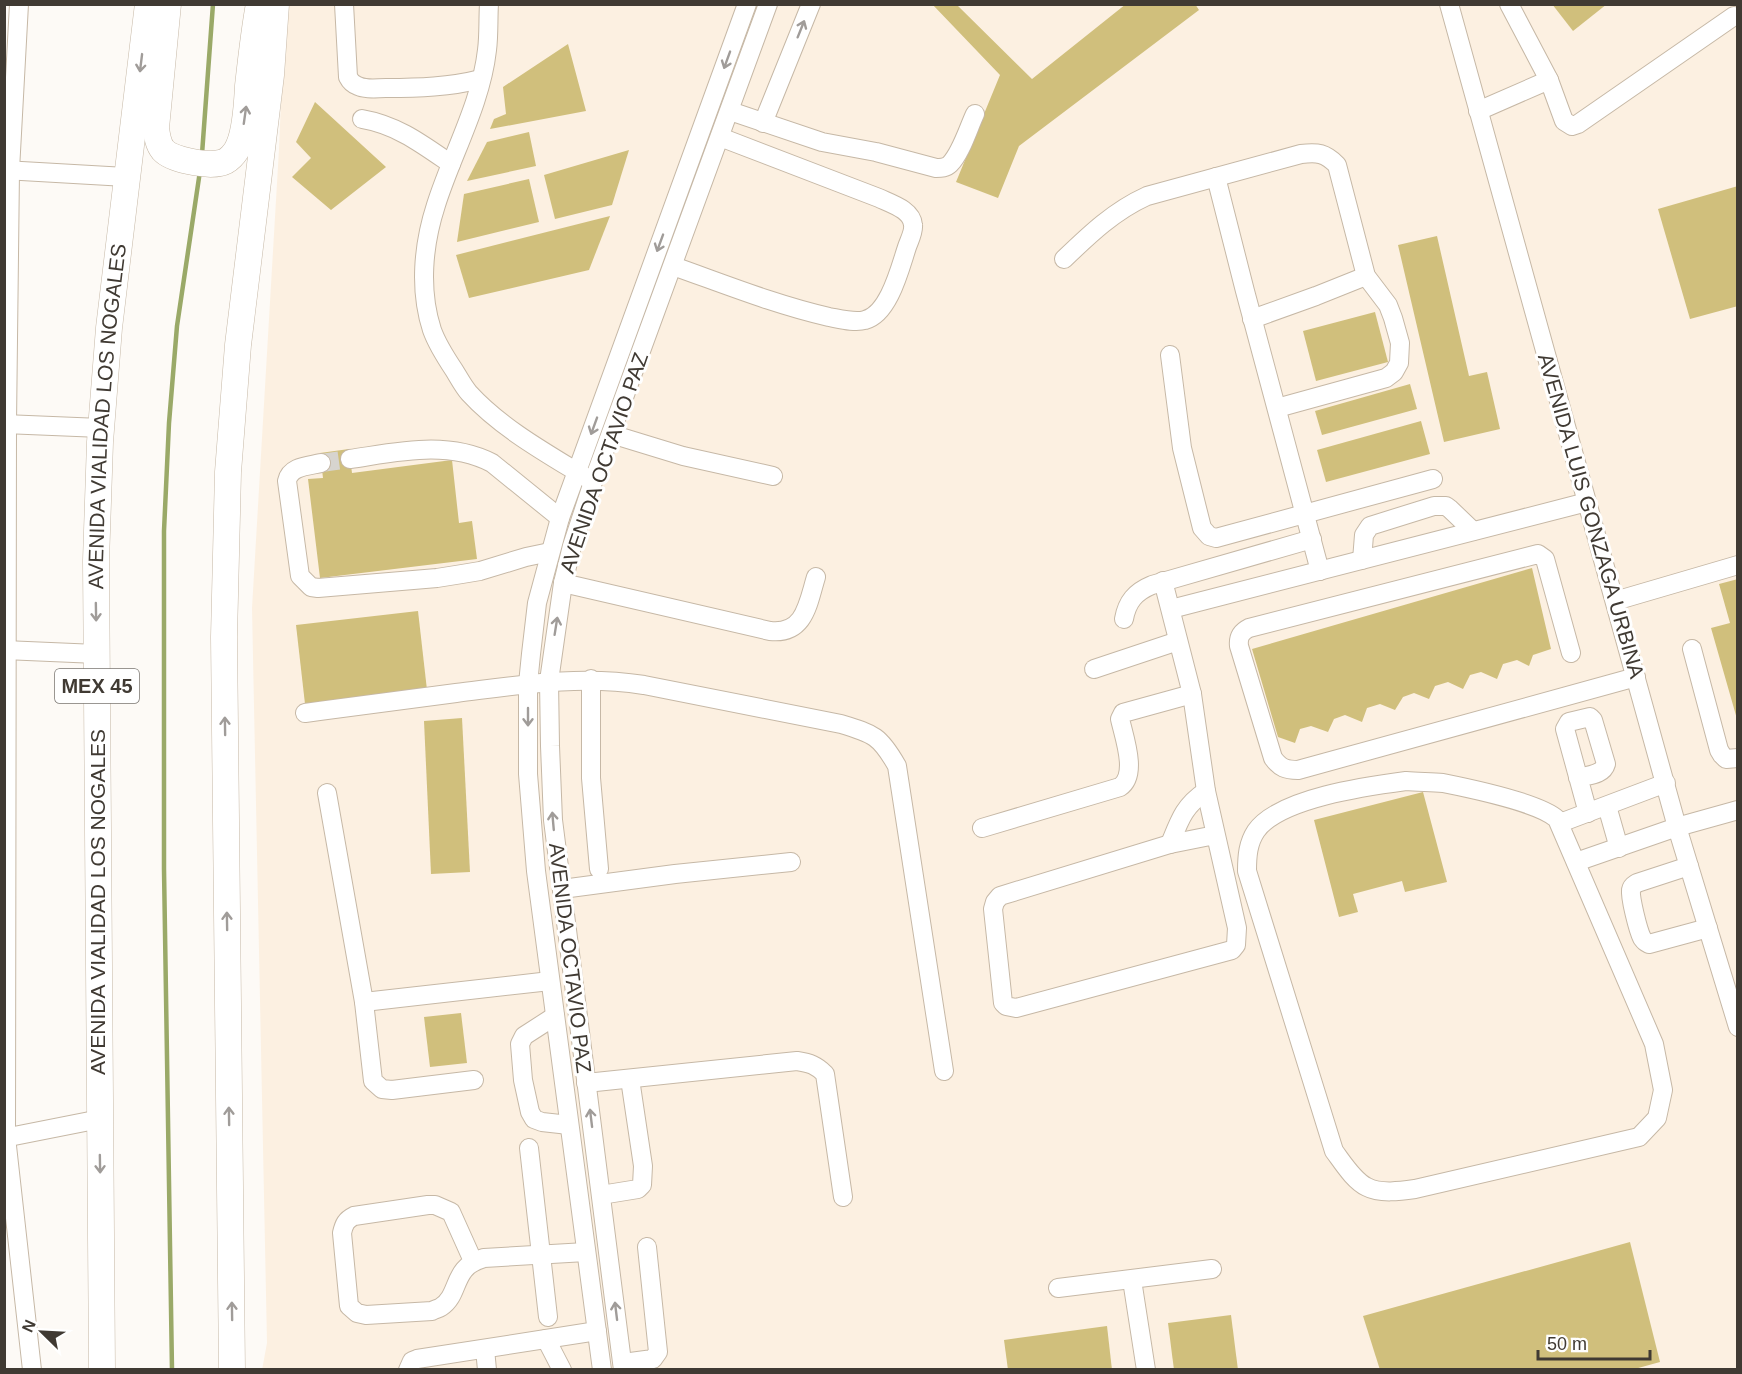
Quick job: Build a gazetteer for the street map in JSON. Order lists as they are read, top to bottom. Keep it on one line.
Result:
{"streets":{"highway":["AVENIDA VIALIDAD LOS NOGALES","MEX 45"],"street":["AVENIDA OCTAVIO PAZ","AVENIDA LUIS GONZAGA URBINA"]},"scale_bar":"50 m","north":"top left"}
